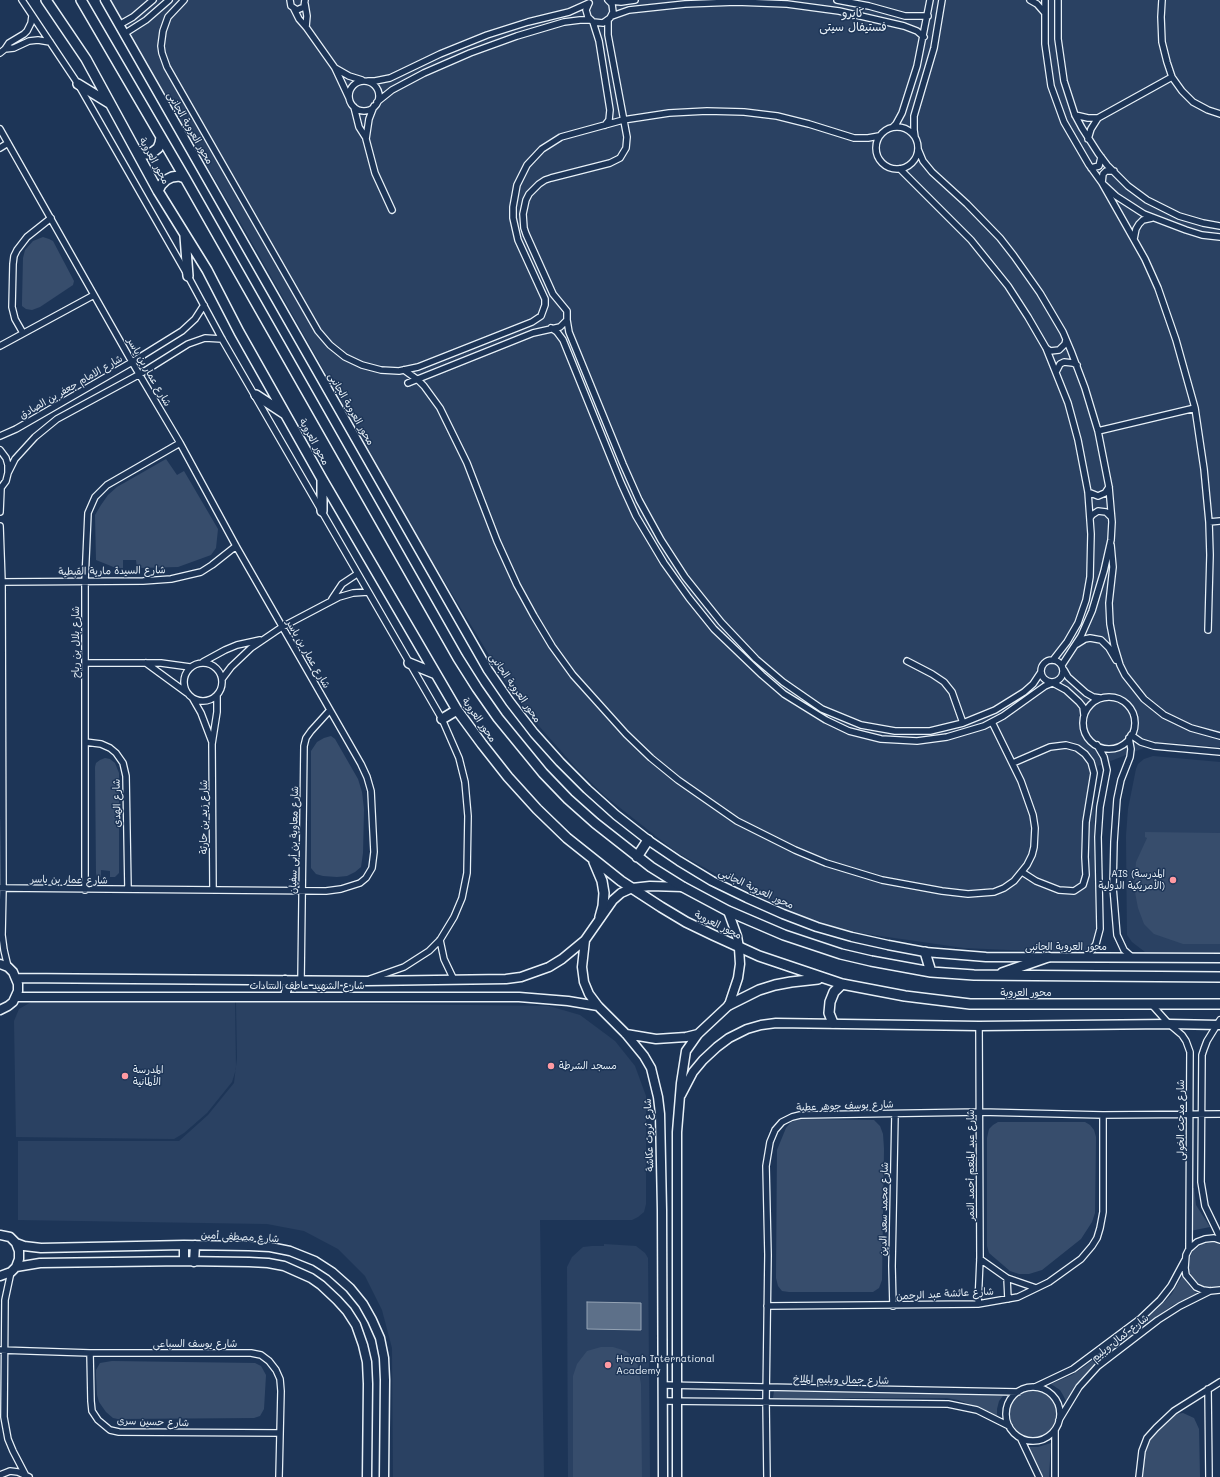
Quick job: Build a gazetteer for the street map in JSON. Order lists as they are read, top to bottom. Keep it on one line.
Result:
{"streets":{"main road":["محور العروبة"],"street":["محور العروبة الجانبى","شارع عمار بن ياسر","شارع الامام جعفر بن الصادق","شارع السيدة مارية القبطية","شارع بلال بن رباح","شارع الهدى","شارع زيد بن حارثة","شارع معاوية بن أبى سفيان","شارع الشهيد عاطف السادات","شارع يوسف جوهر عطية","شارع مدحت الخولى","شارع ثروت عكاشة","شارع عبد المنعم أحمد النمر","شارع محمد سعد الدين","شارع مصطفى أمين","شارع عائشة عبد الرحمن","شارع كمال ويليم","شارع يوسف السباعى","شارع جمال ويليم الملاخ","شارع حسين سرى"]},"crossings":[["محور العروبة","شارع مدحت الخولى"],["محور العروبة","شارع ثروت عكاشة"],["شارع عمار بن ياسر","شارع الامام جعفر بن الصادق"],["شارع عمار بن ياسر","شارع السيدة مارية القبطية"],["شارع عمار بن ياسر","شارع بلال بن رباح"],["شارع عمار بن ياسر","شارع الهدى"],["شارع عمار بن ياسر","شارع زيد بن حارثة"],["شارع عمار بن ياسر","شارع معاوية بن أبى سفيان"],["شارع السيدة مارية القبطية","شارع بلال بن رباح"],["شارع بلال بن رباح","شارع الهدى"],["شارع معاوية بن أبى سفيان","شارع الشهيد عاطف السادات"],["شارع الشهيد عاطف السادات","شارع ثروت عكاشة"],["شارع يوسف جوهر عطية","شارع مدحت الخولى"],["شارع يوسف جوهر عطية","شارع عبد المنعم أحمد النمر"],["شارع يوسف جوهر عطية","شارع محمد سعد الدين"],["شارع يوسف جوهر عطية","شارع عائشة عبد الرحمن"],["شارع يوسف جوهر عطية","شارع جمال ويليم الملاخ"],["شارع مدحت الخولى","شارع كمال ويليم"],["شارع ثروت عكاشة","شارع جمال ويليم الملاخ"],["شارع عبد المنعم أحمد النمر","شارع عائشة عبد الرحمن"],["شارع محمد سعد الدين","شارع عائشة عبد الرحمن"],["شارع كمال ويليم","شارع جمال ويليم الملاخ"],["شارع يوسف السباعى","شارع حسين سرى"]],"districts":["كايرو فستيفال سيتى"],"places":["AIS (المدرسة الأمريكية الدولية)","مسجد الشرطة","المدرسة الألمانية","Hayah International Academy"]}
